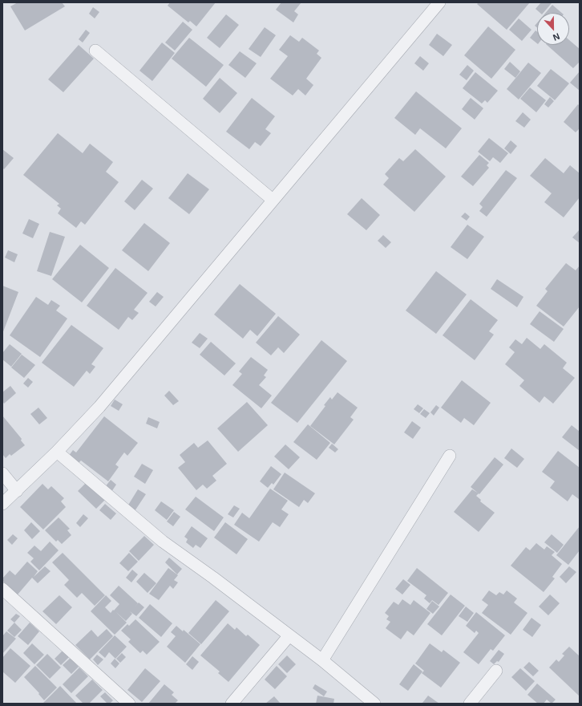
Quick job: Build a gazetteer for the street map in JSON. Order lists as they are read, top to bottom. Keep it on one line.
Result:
{"north":"bottom"}
